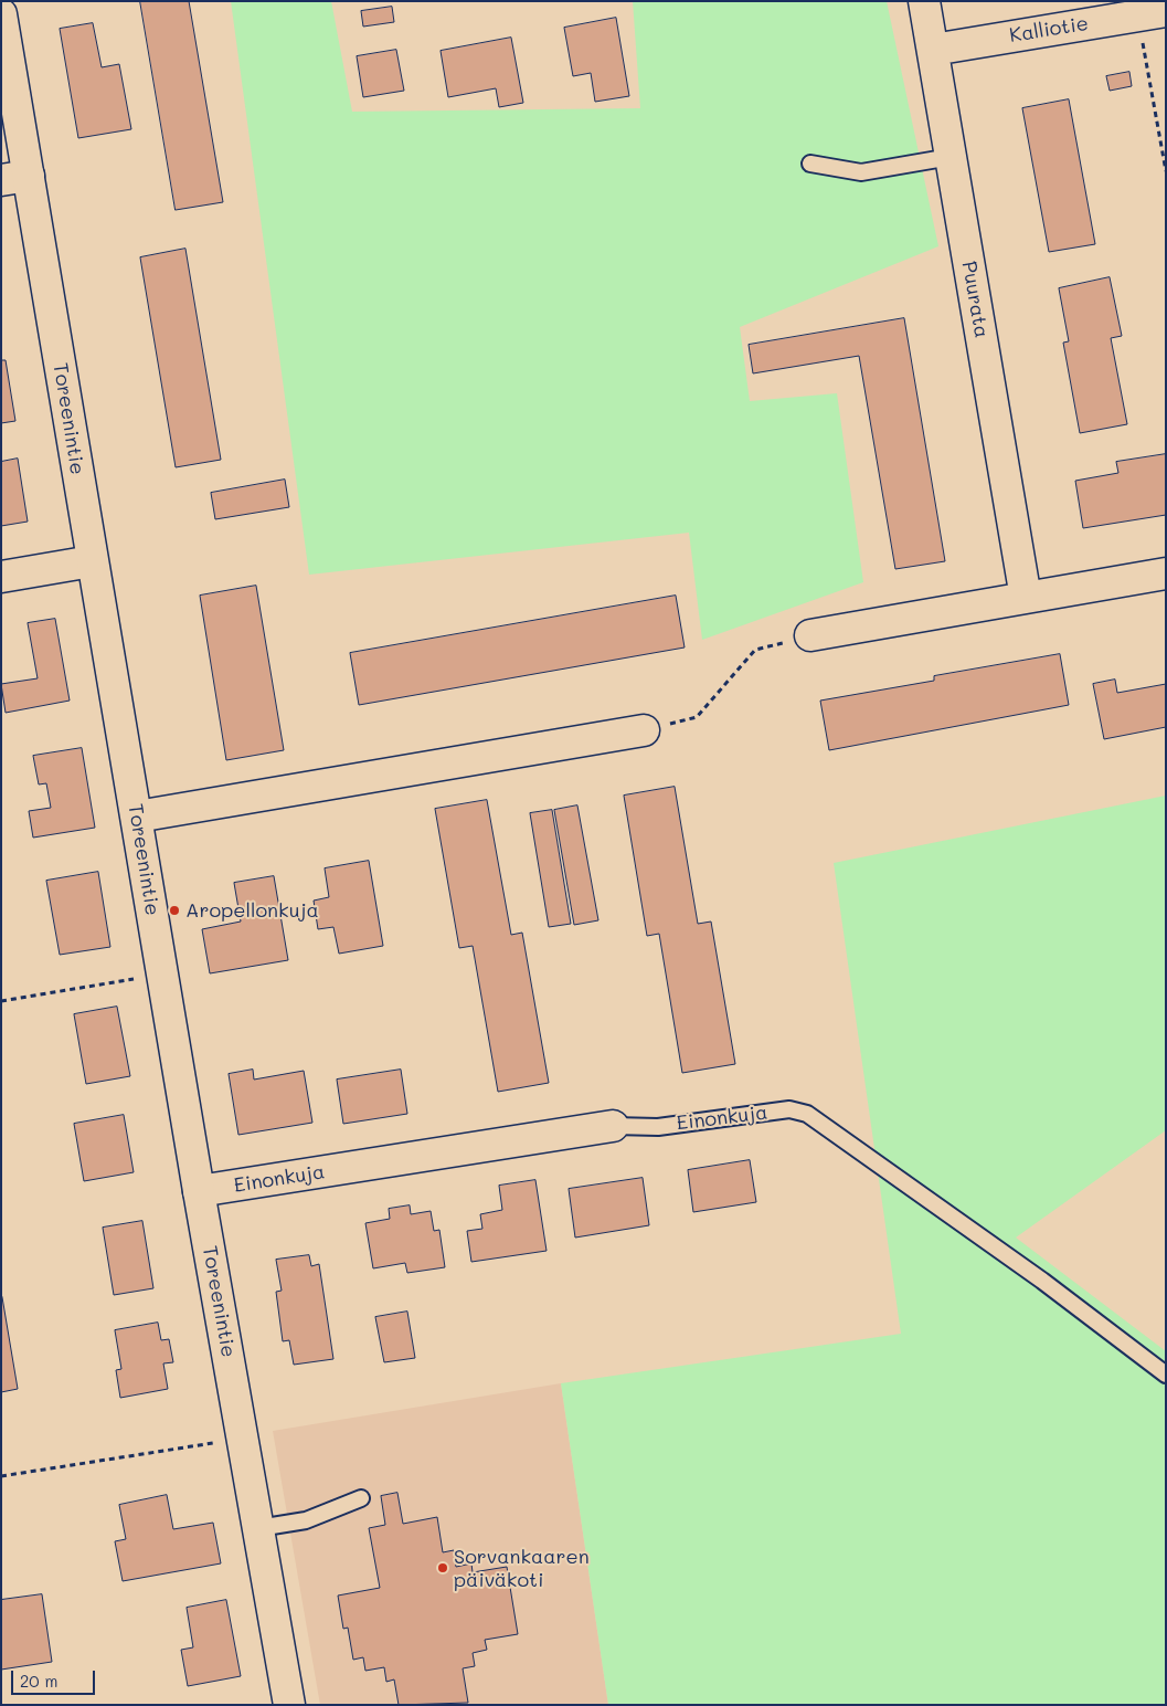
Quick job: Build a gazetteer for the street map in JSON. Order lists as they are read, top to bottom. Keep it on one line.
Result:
{"streets":{"street":["Kalliotie","Puurata","Toreenintie","Einonkuja"]},"crossings":[["Kalliotie","Puurata"],["Toreenintie","Einonkuja"]],"places":["Aropellonkuja","Sorvankaaren päiväkoti"],"scale_bar":"20 m"}
